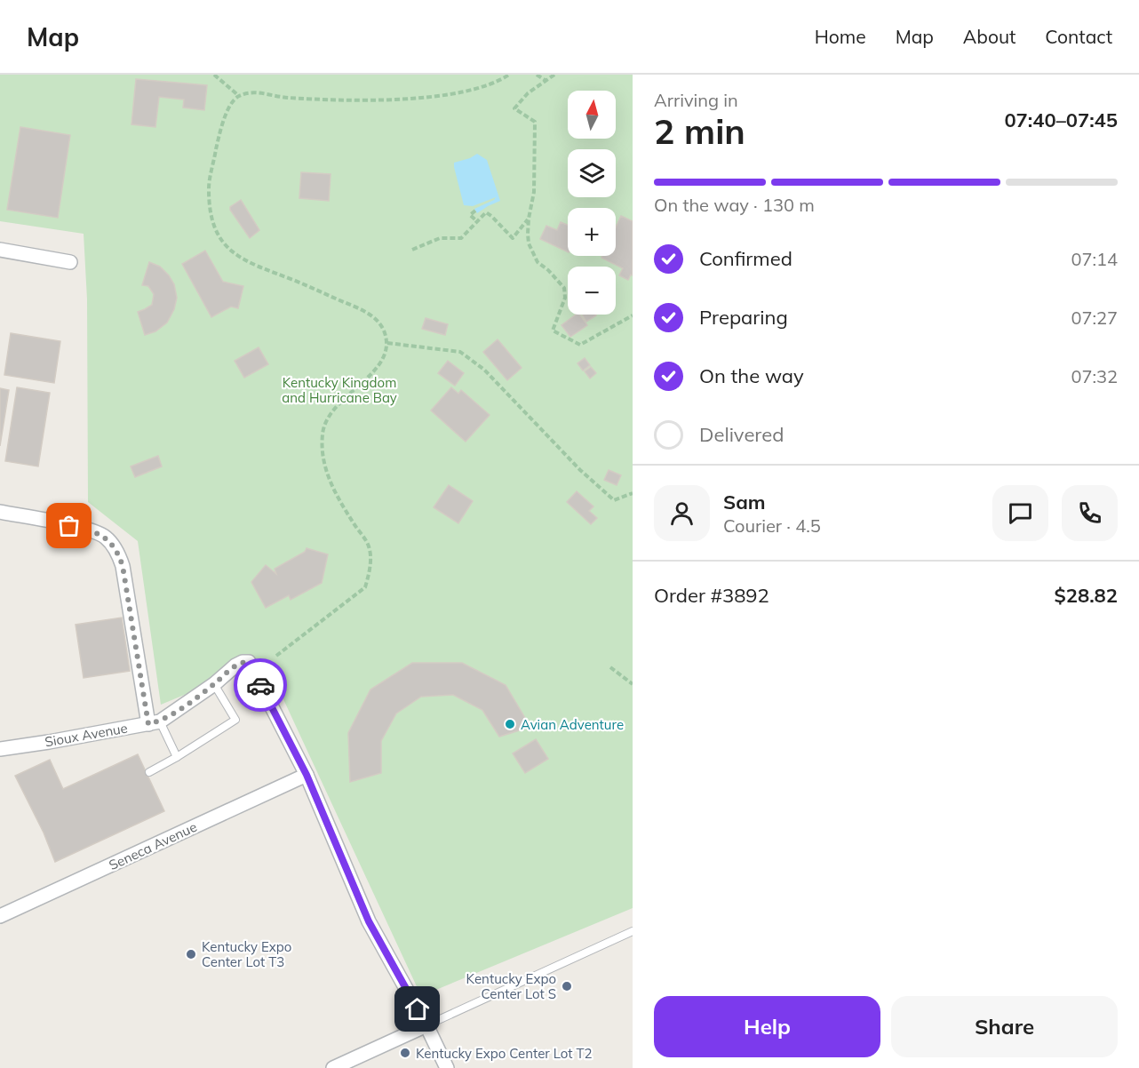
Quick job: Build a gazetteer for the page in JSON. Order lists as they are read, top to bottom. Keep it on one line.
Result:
{"streets":{"street":["Sioux Avenue","Seneca Avenue"]},"crossings":[["Sioux Avenue","Seneca Avenue"]],"parks":["Kentucky Kingdom and Hurricane Bay"],"places":["Avian Adventure","Kentucky Expo Center Lot T3","Kentucky Expo Center Lot S","Kentucky Expo Center Lot T2"],"north":"top","page":{"header":"Map","nav":["Home","Map","About","Contact"],"heading":["2 min","Arriving in","07:40–07:45"],"panel":["Sam","Courier · 4.5","Order #3892","$28.82"],"map_buttons":["+","−"],"bar":"On the way · 130 m","list":[["Confirmed","07:14"],["Preparing","07:27"],["On the way","07:32"],"Delivered"],"buttons":["Help","Share"]}}
